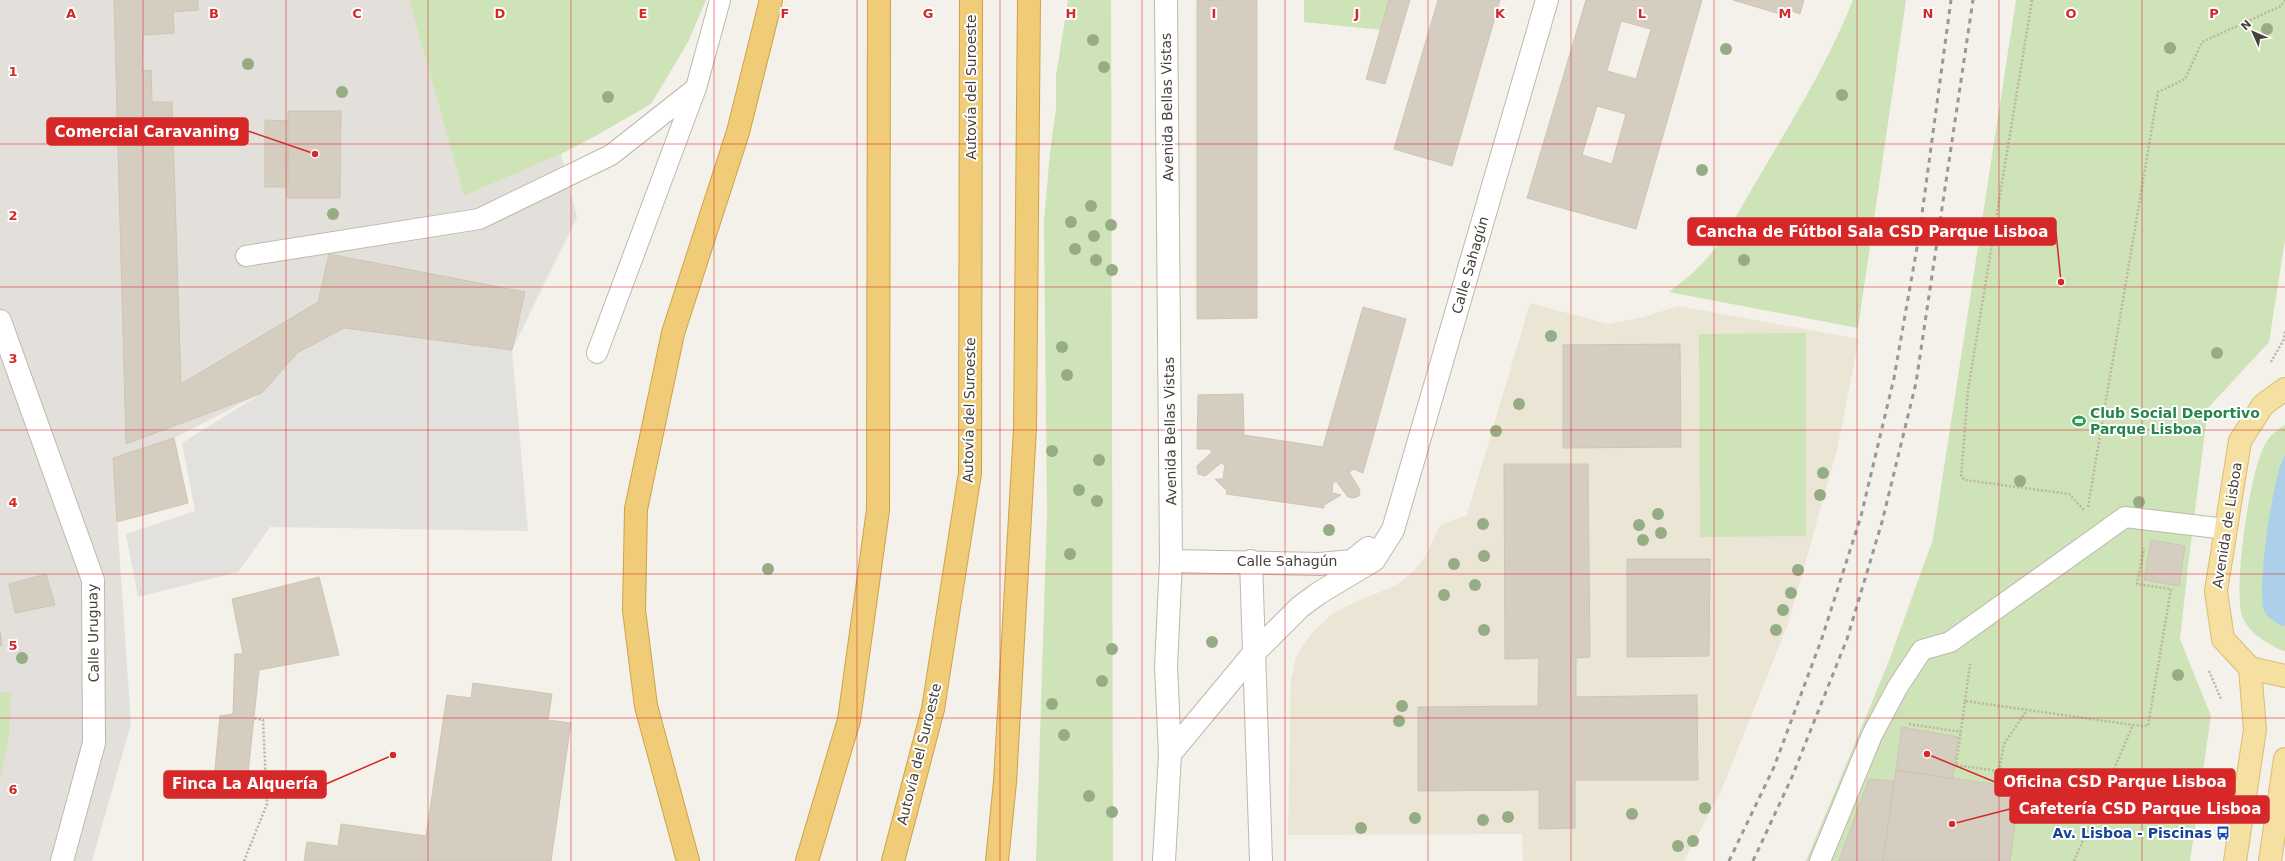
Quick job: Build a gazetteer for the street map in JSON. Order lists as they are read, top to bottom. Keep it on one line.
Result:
{"streets":{"highway":["Autovía del Suroeste"],"main road":["Avenida de Lisboa"],"street":["Avenida Bellas Vistas","Calle Sahagún","Calle Uruguay"]},"crossings":[["Avenida Bellas Vistas","Calle Sahagún"]],"places":{"other":["Comercial Caravaning","Cancha de Fútbol Sala CSD Parque Lisboa","Oficina CSD Parque Lisboa","Finca La Alquería","Cafetería CSD Parque Lisboa"],"sports":["Club Social Deportivo Parque Lisboa"],"bus stop":["Av. Lisboa - Piscinas"]},"north":"top left","grid":{"columns":["A","B","C","D","E","F","G","H","I","J","K","L","M","N","O","P"],"rows":["1","2","3","4","5","6"]}}
